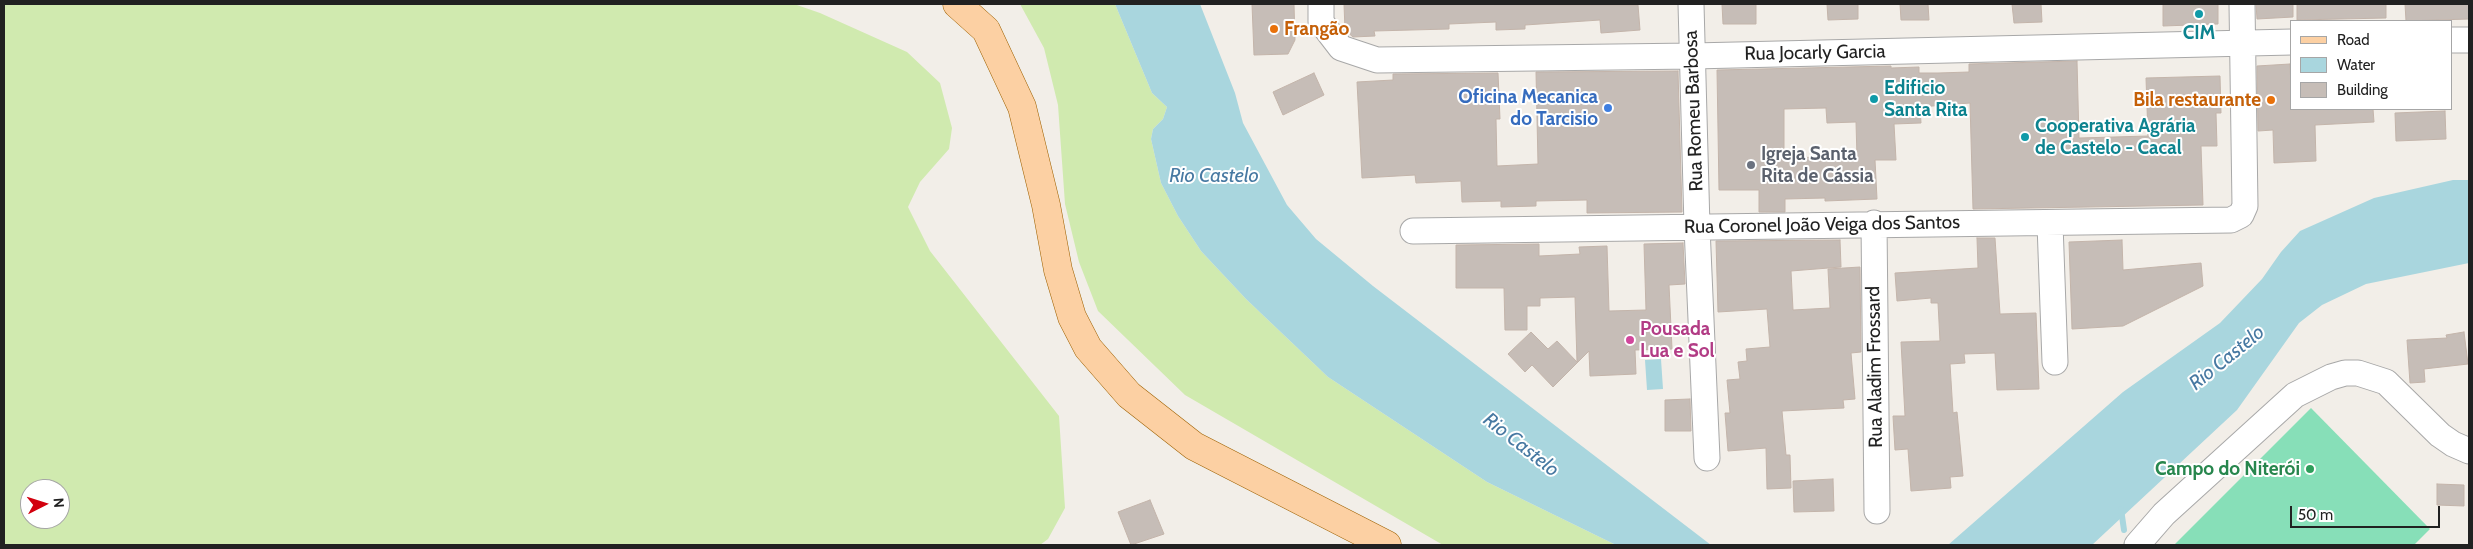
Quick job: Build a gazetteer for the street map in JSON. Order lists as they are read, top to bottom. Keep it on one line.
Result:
{"streets":{"street":["Rua Jocarly Garcia","Rua Romeu Barbosa","Rua Coronel João Veiga dos Santos","Rua Aladim Frossard"]},"crossings":[["Rua Jocarly Garcia","Rua Romeu Barbosa"],["Rua Jocarly Garcia","Rua Coronel João Veiga dos Santos"],["Rua Romeu Barbosa","Rua Coronel João Veiga dos Santos"],["Rua Coronel João Veiga dos Santos","Rua Aladim Frossard"]],"water":["Rio Castelo"],"places":["CIM","Frangão","Edificio Santa Rita","Bila restaurante","Oficina Mecanica do Tarcisio","Cooperativa Agrária de Castelo - Cacal","Igreja Santa Rita de Cássia","Pousada Lua e Sol","Campo do Niterói"],"legend":["Road","Water","Building"],"scale_bar":"50 m","north":"right"}
